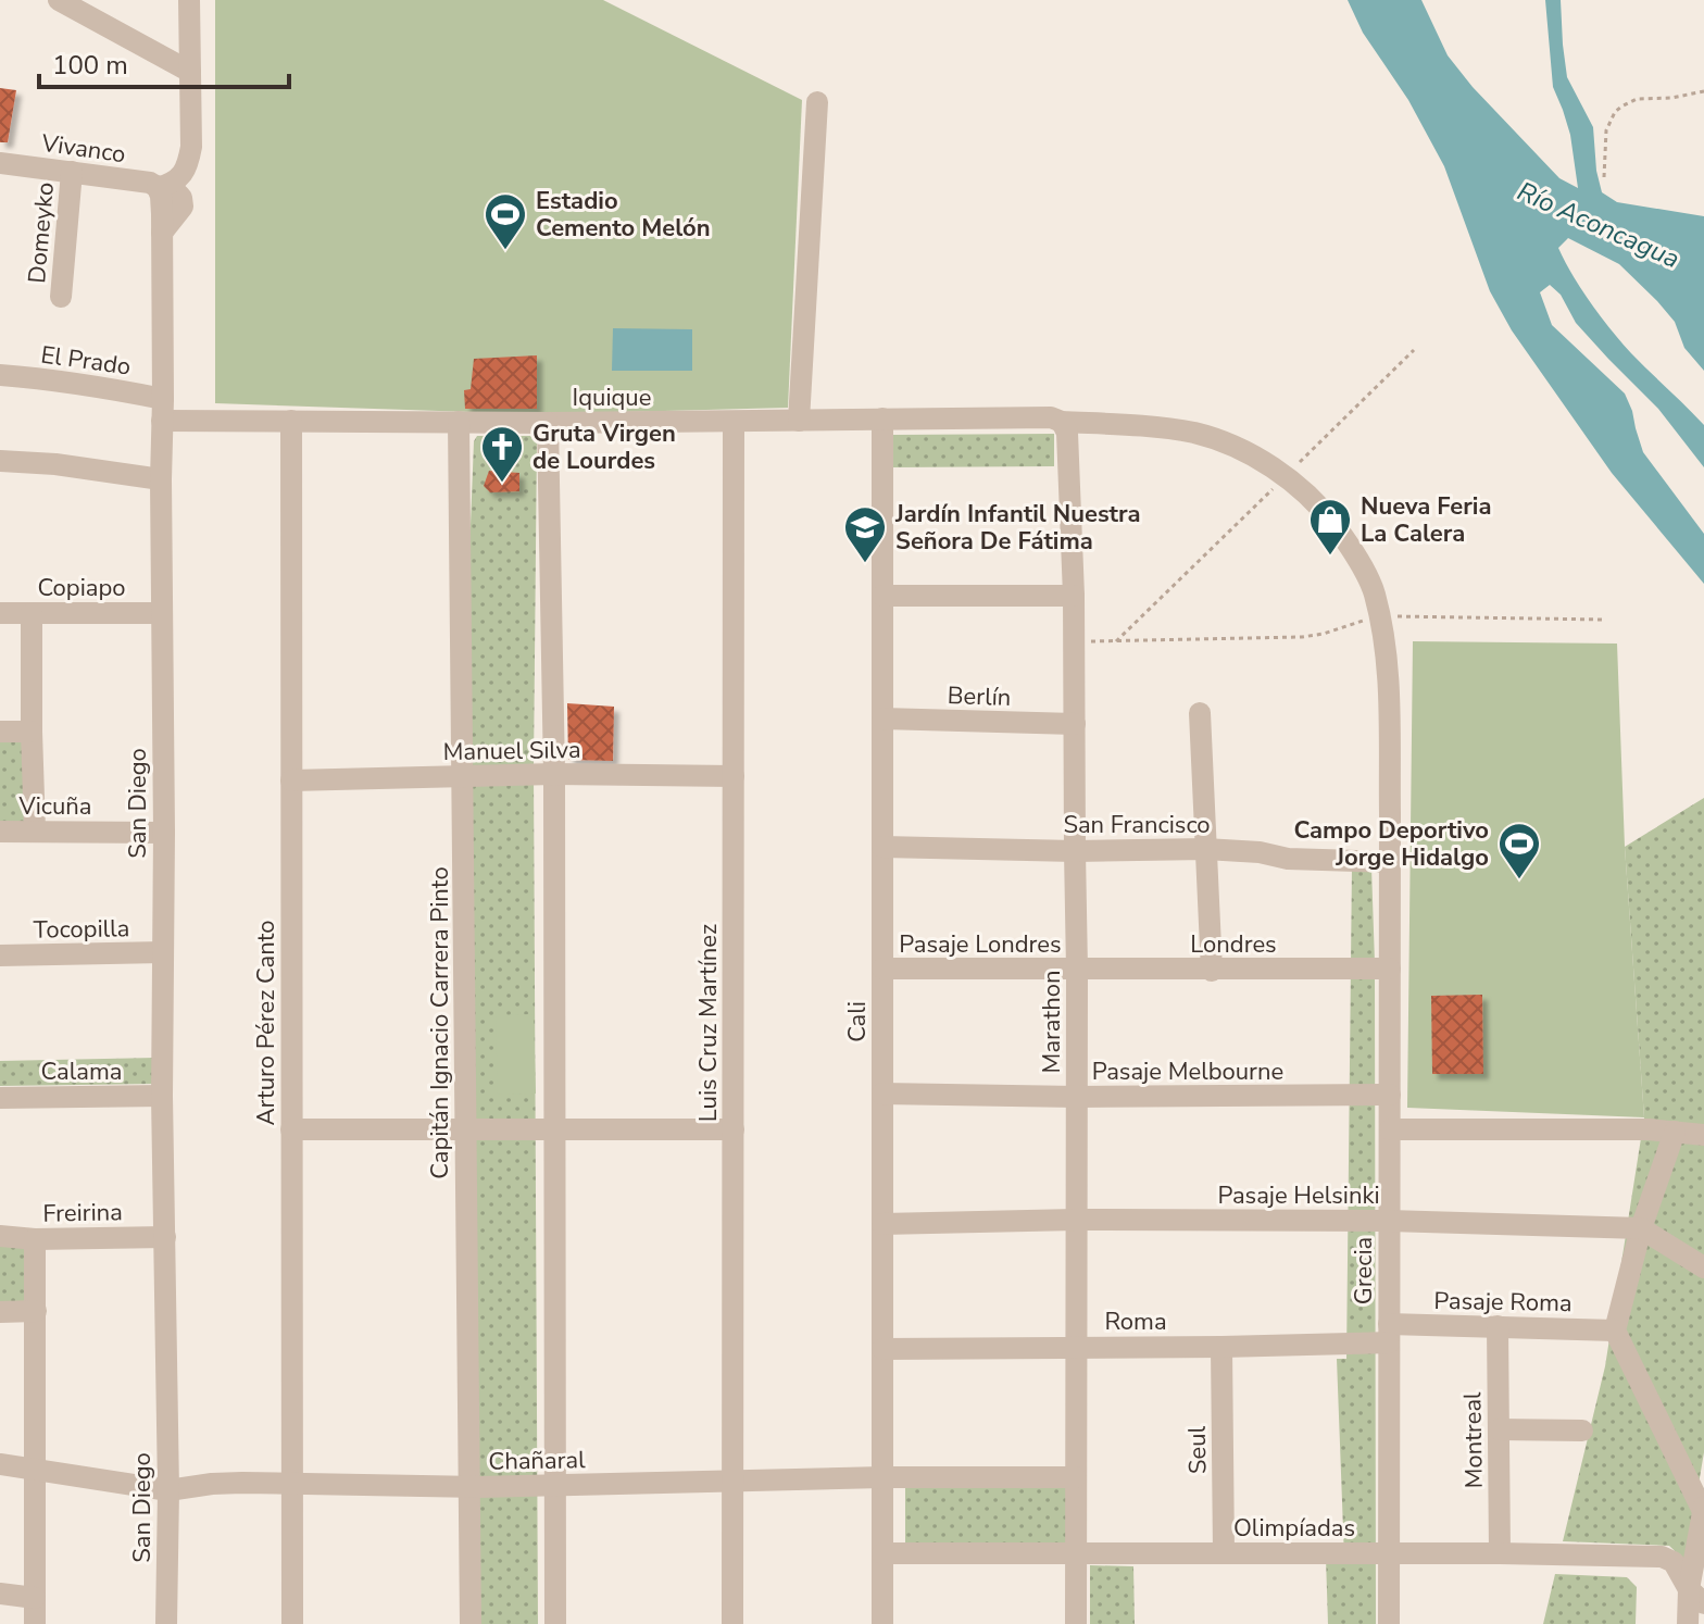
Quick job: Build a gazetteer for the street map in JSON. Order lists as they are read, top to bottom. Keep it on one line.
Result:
{"streets":{"street":["Vivanco","Domeyko","El Prado","Iquique","Copiapo","Berlín","Manuel Silva","San Diego","Vicuña","San Francisco","Tocopilla","Pasaje Londres","Londres","Cali","Marathon","Arturo Pérez Canto","Capitán Ignacio Carrera Pinto","Luis Cruz Martínez","Calama","Pasaje Melbourne","Pasaje Helsinki","Freirina","Grecia","Pasaje Roma","Roma","Montreal","Seul","Chañaral","Olimpíadas"]},"crossings":[["Vivanco","Domeyko"],["Vivanco","San Diego"],["El Prado","Iquique"],["El Prado","San Diego"],["Iquique","San Diego"],["Iquique","Cali"],["Iquique","Marathon"],["Iquique","Arturo Pérez Canto"],["Iquique","Capitán Ignacio Carrera Pinto"],["Iquique","Luis Cruz Martínez"],["Iquique","Grecia"],["Copiapo","San Diego"],["Berlín","Cali"],["Berlín","Marathon"],["Manuel Silva","Arturo Pérez Canto"],["Manuel Silva","Capitán Ignacio Carrera Pinto"],["Manuel Silva","Luis Cruz Martínez"],["San Diego","Vicuña"],["San Diego","Tocopilla"],["San Diego","Calama"],["San Diego","Freirina"],["San Diego","Chañaral"],["San Francisco","Cali"],["San Francisco","Marathon"],["San Francisco","Grecia"],["Pasaje Londres","Londres"],["Pasaje Londres","Cali"],["Pasaje Londres","Marathon"],["Londres","Marathon"],["Londres","Grecia"],["Cali","Pasaje Melbourne"],["Cali","Pasaje Helsinki"],["Cali","Roma"],["Cali","Chañaral"],["Cali","Olimpíadas"],["Marathon","Pasaje Melbourne"],["Marathon","Pasaje Helsinki"],["Marathon","Roma"],["Marathon","Chañaral"],["Marathon","Olimpíadas"],["Arturo Pérez Canto","Chañaral"],["Capitán Ignacio Carrera Pinto","Chañaral"],["Luis Cruz Martínez","Chañaral"],["Pasaje Melbourne","Grecia"],["Pasaje Helsinki","Grecia"],["Grecia","Pasaje Roma"],["Grecia","Roma"],["Grecia","Olimpíadas"],["Pasaje Roma","Roma"],["Pasaje Roma","Montreal"],["Roma","Seul"],["Montreal","Olimpíadas"],["Seul","Olimpíadas"]],"water":["Río Aconcagua"],"places":{"sports":["Estadio Cemento Melón","Campo Deportivo Jorge Hidalgo"],"church":["Gruta Virgen de Lourdes"],"shop":["Nueva Feria La Calera"],"school or university":["Jardín Infantil Nuestra Señora De Fátima"]},"scale_bar":"100 m"}
